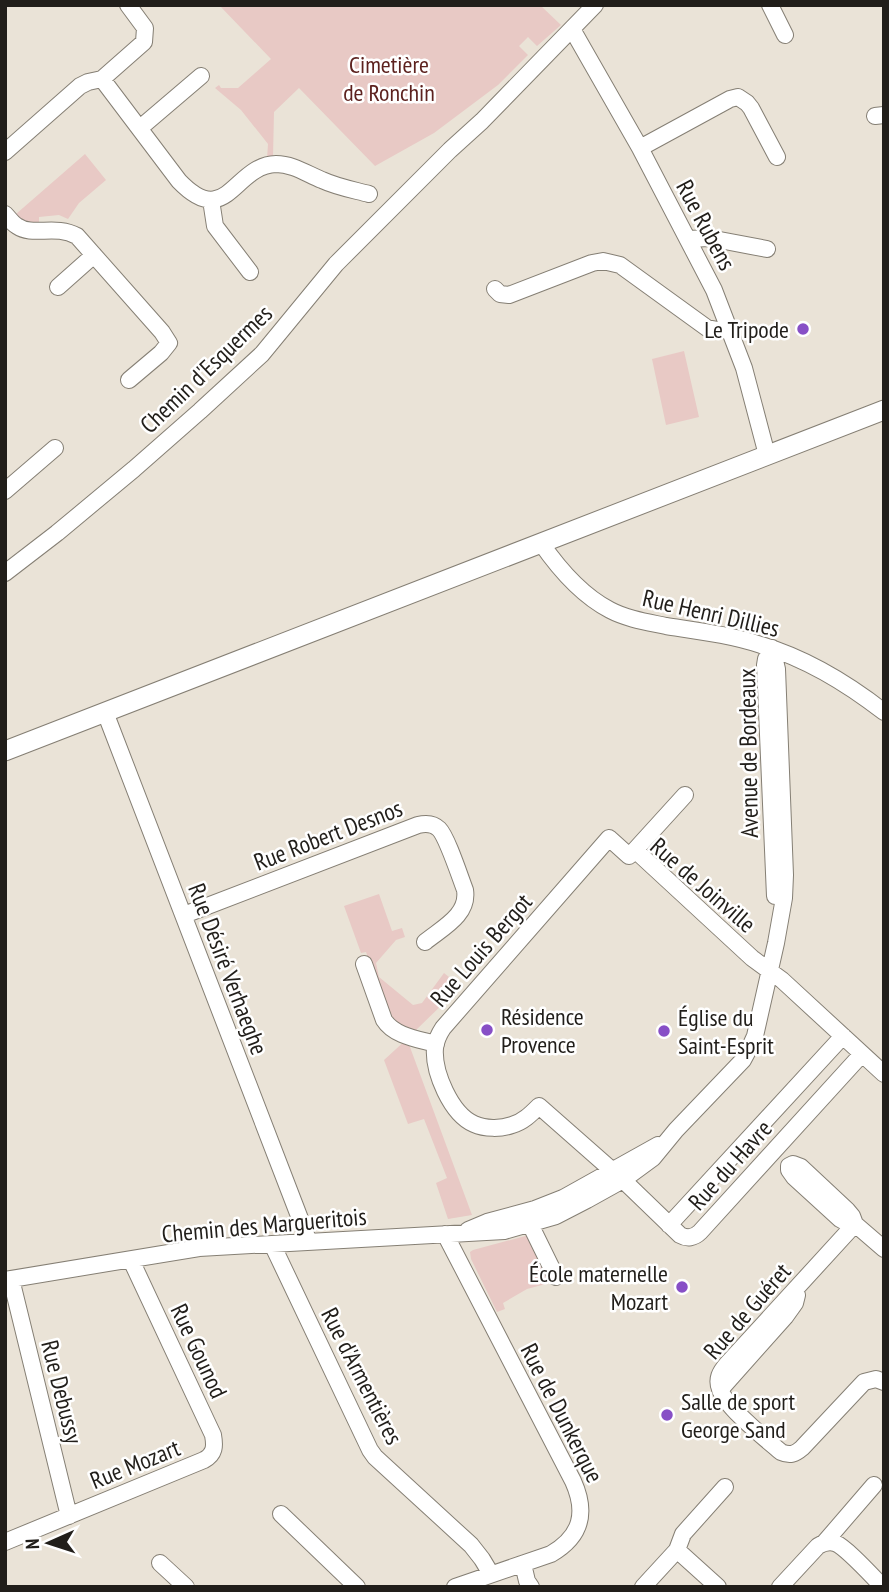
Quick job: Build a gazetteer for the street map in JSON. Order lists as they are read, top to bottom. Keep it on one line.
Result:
{"streets":{"street":["Rue Rubens","Chemin d'Esquermes","Rue Henri Dillies","Avenue de Bordeaux","Rue Robert Desnos","Rue de Joinville","Rue Louis Bergot","Rue Désiré Verhaeghe","Rue du Havre","Chemin des Margueritois","Rue de Guéret","Rue Gounod","Rue d'Armentières","Rue Debussy","Rue de Dunkerque","Rue Mozart"]},"crossings":[["Rue Rubens","Chemin d'Esquermes"],["Rue Henri Dillies","Avenue de Bordeaux"],["Avenue de Bordeaux","Rue de Joinville"],["Avenue de Bordeaux","Rue Louis Bergot"],["Avenue de Bordeaux","Rue du Havre"],["Avenue de Bordeaux","Chemin des Margueritois"],["Avenue de Bordeaux","Rue de Dunkerque"],["Rue Robert Desnos","Rue Désiré Verhaeghe"],["Rue de Joinville","Rue Louis Bergot"],["Rue de Joinville","Rue du Havre"],["Rue Louis Bergot","Rue du Havre"],["Rue Désiré Verhaeghe","Chemin des Margueritois"],["Chemin des Margueritois","Rue Gounod"],["Chemin des Margueritois","Rue d'Armentières"],["Chemin des Margueritois","Rue Debussy"],["Chemin des Margueritois","Rue de Dunkerque"],["Rue Gounod","Rue Mozart"],["Rue d'Armentières","Rue de Dunkerque"],["Rue Debussy","Rue Mozart"]],"parks":["Cimetière de Ronchin"],"places":["Le Tripode","Résidence Provence","Église du Saint-Esprit","École maternelle Mozart","Salle de sport George Sand"],"north":"left"}
